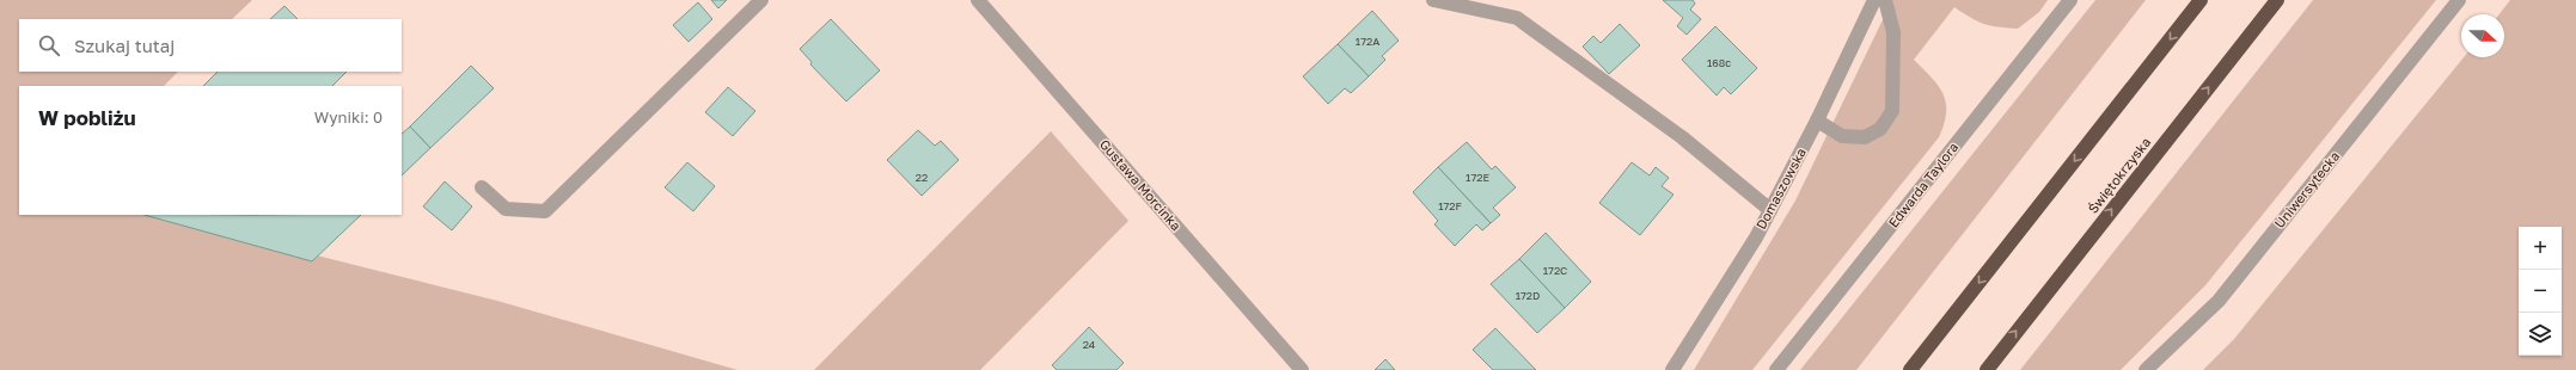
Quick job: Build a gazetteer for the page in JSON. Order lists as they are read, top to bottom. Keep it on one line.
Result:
{"streets":{"highway":["Świętokrzyska"],"street":["Gustawa Morcinka","Edwarda Taylora","Domaszowska","Uniwersytecka"]},"house_numbers":["172A","168c","22","172E","172F","172C","172D","24"],"north":"right","page":{"search":"Szukaj tutaj","heading":["W pobliżu","Wyniki: 0"],"map_buttons":["+","−"]}}
